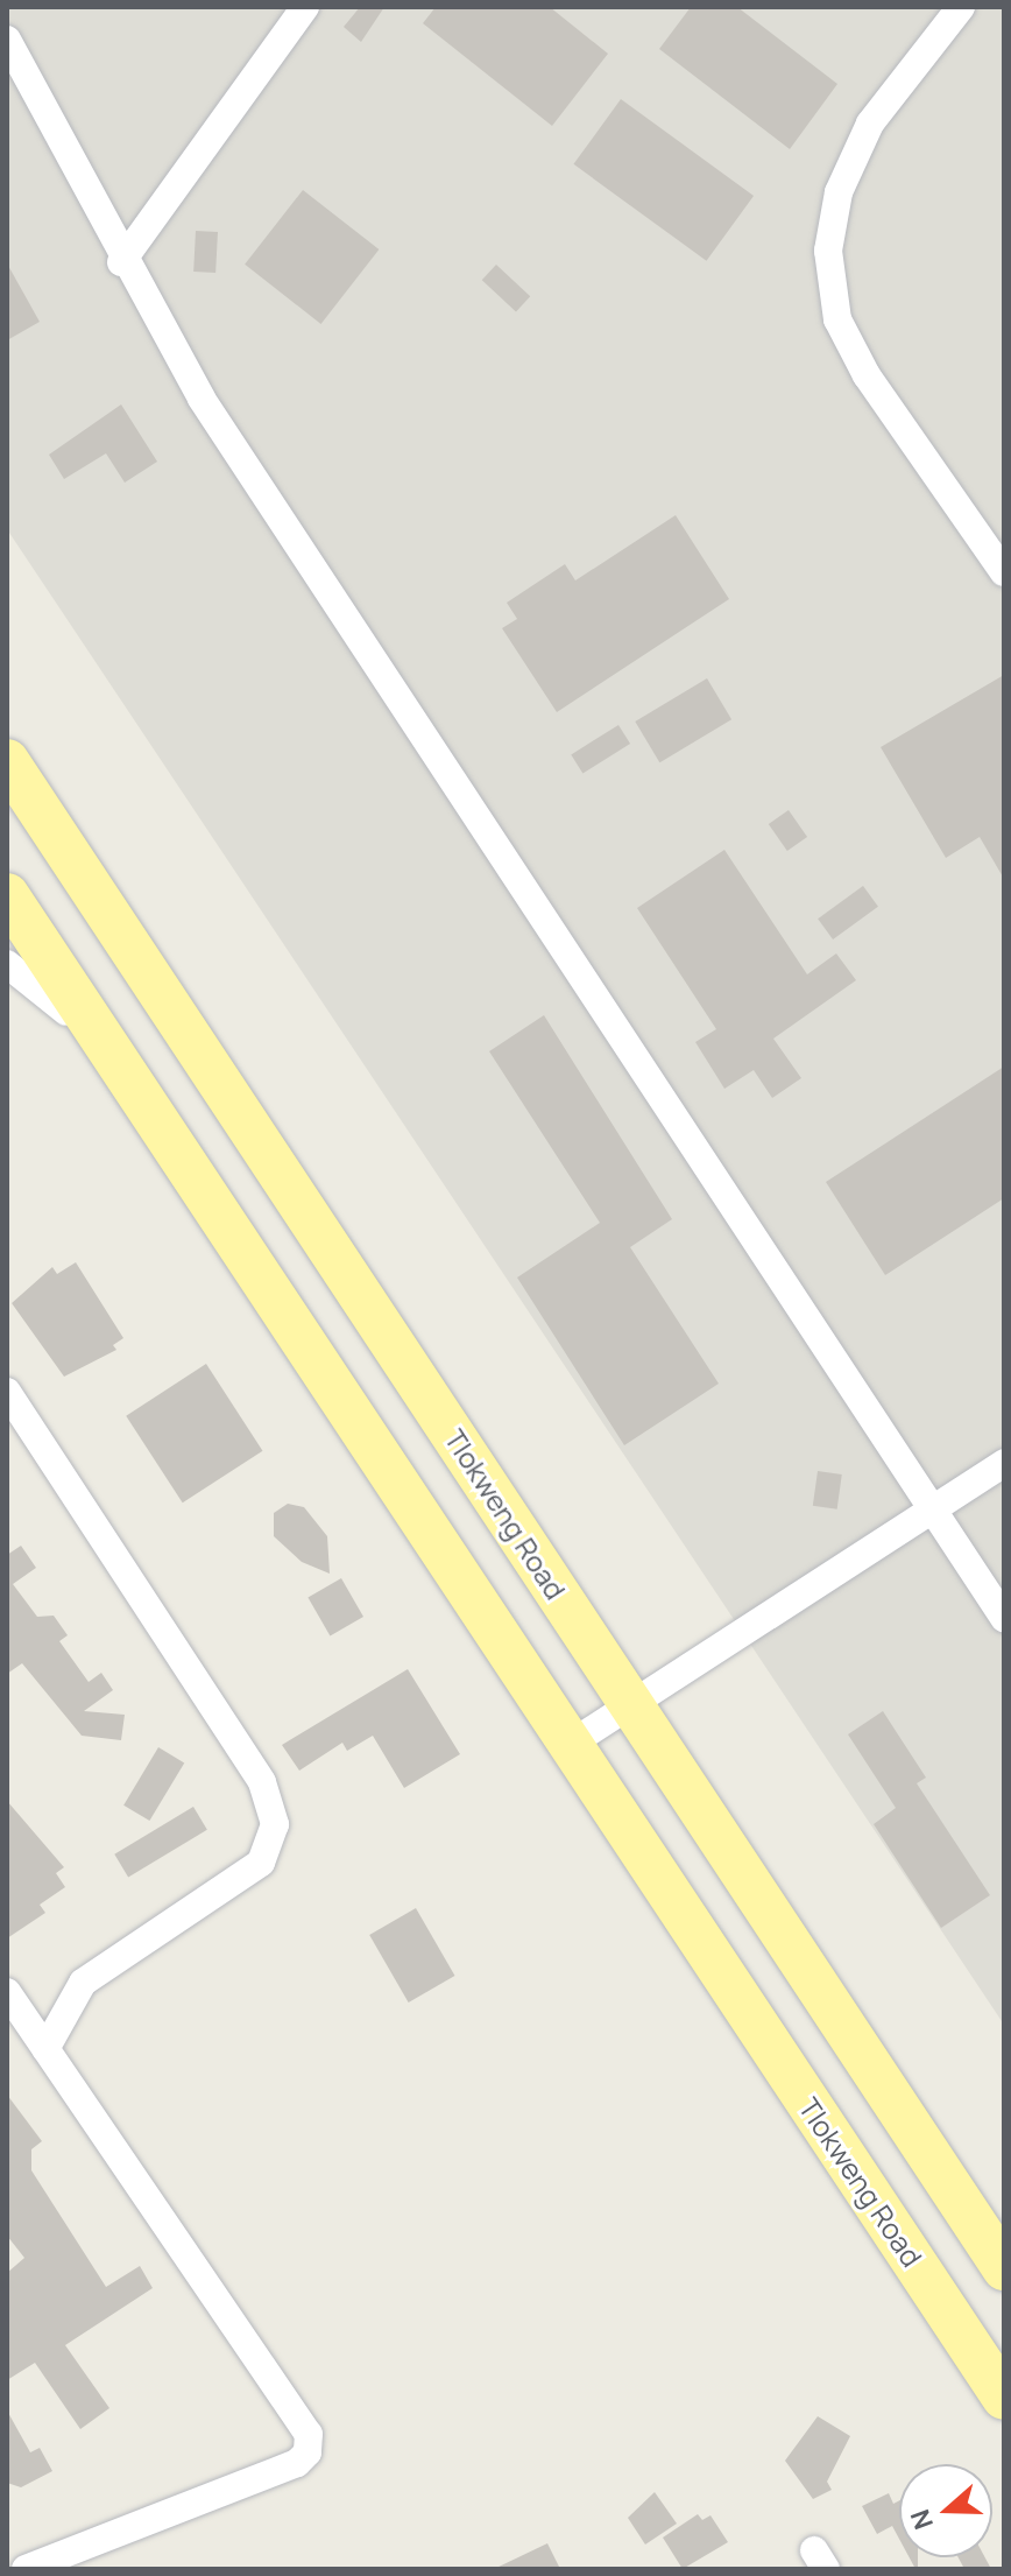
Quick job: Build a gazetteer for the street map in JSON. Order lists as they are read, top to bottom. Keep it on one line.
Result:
{"streets":{"main road":["Tlokweng Road"]},"north":"left"}
